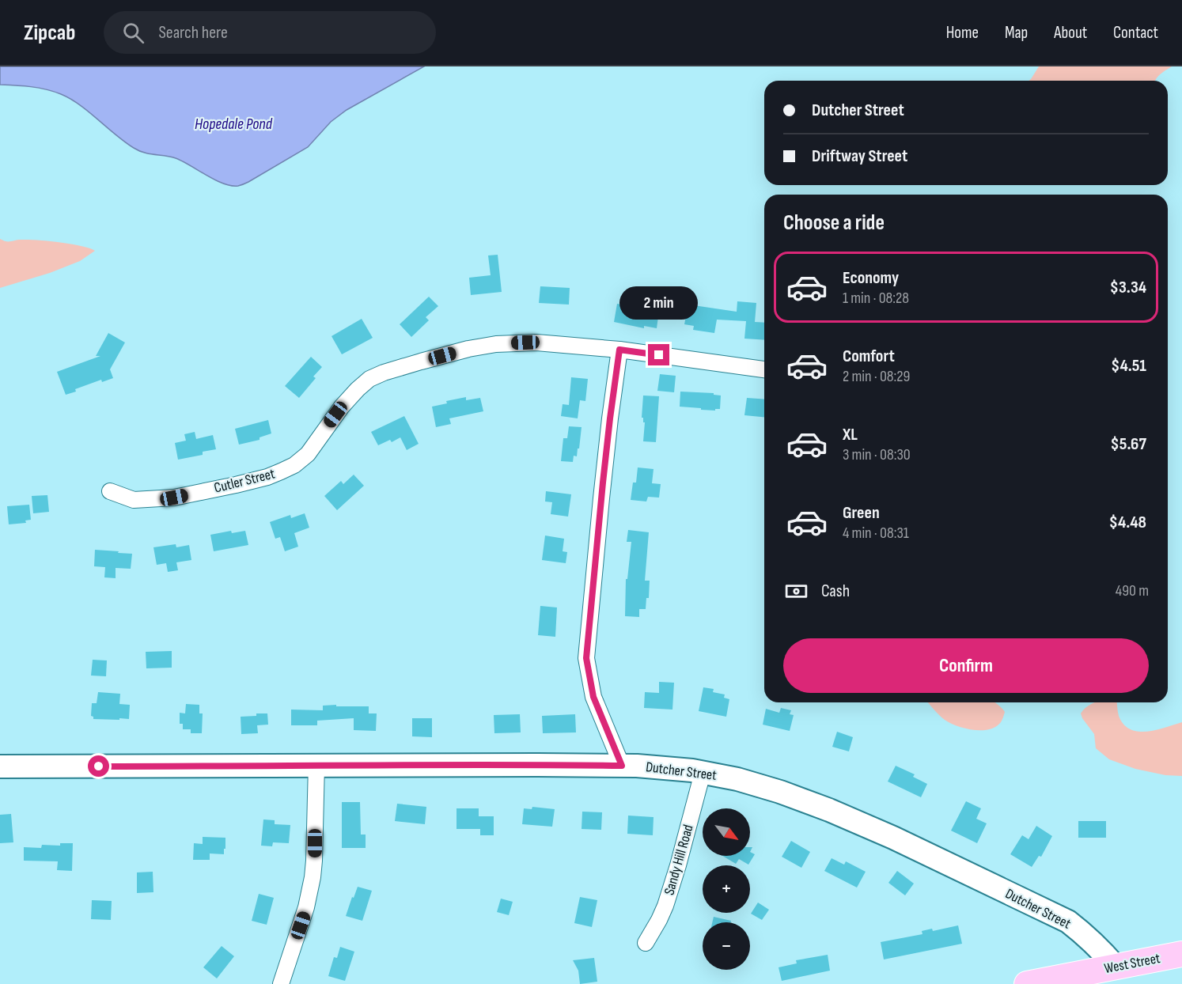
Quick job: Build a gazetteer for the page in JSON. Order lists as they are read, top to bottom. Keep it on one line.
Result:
{"streets":{"main road":["West Street"],"street":["Cutler Street","Dutcher Street","Sandy Hill Road"]},"crossings":[["Dutcher Street","Sandy Hill Road"],["Dutcher Street","West Street"]],"water":["Hopedale Pond"],"north":"bottom right","page":{"header":"Zipcab","search":"Search here","nav":["Home","Map","About","Contact"],"banner":["Dutcher Street","Driftway Street"],"heading":"Choose a ride","list":[{"name":"Economy","note":"1 min · 08:28","value":"$3.34"},{"name":"Comfort","note":"2 min · 08:29","value":"$4.51"},{"name":"XL","note":"3 min · 08:30","value":"$5.67"},{"name":"Green","note":"4 min · 08:31","value":"$4.48"}],"bubble":"2 min","pay":["Cash","490 m"],"buttons":"Confirm","map_buttons":["+","−"]}}
